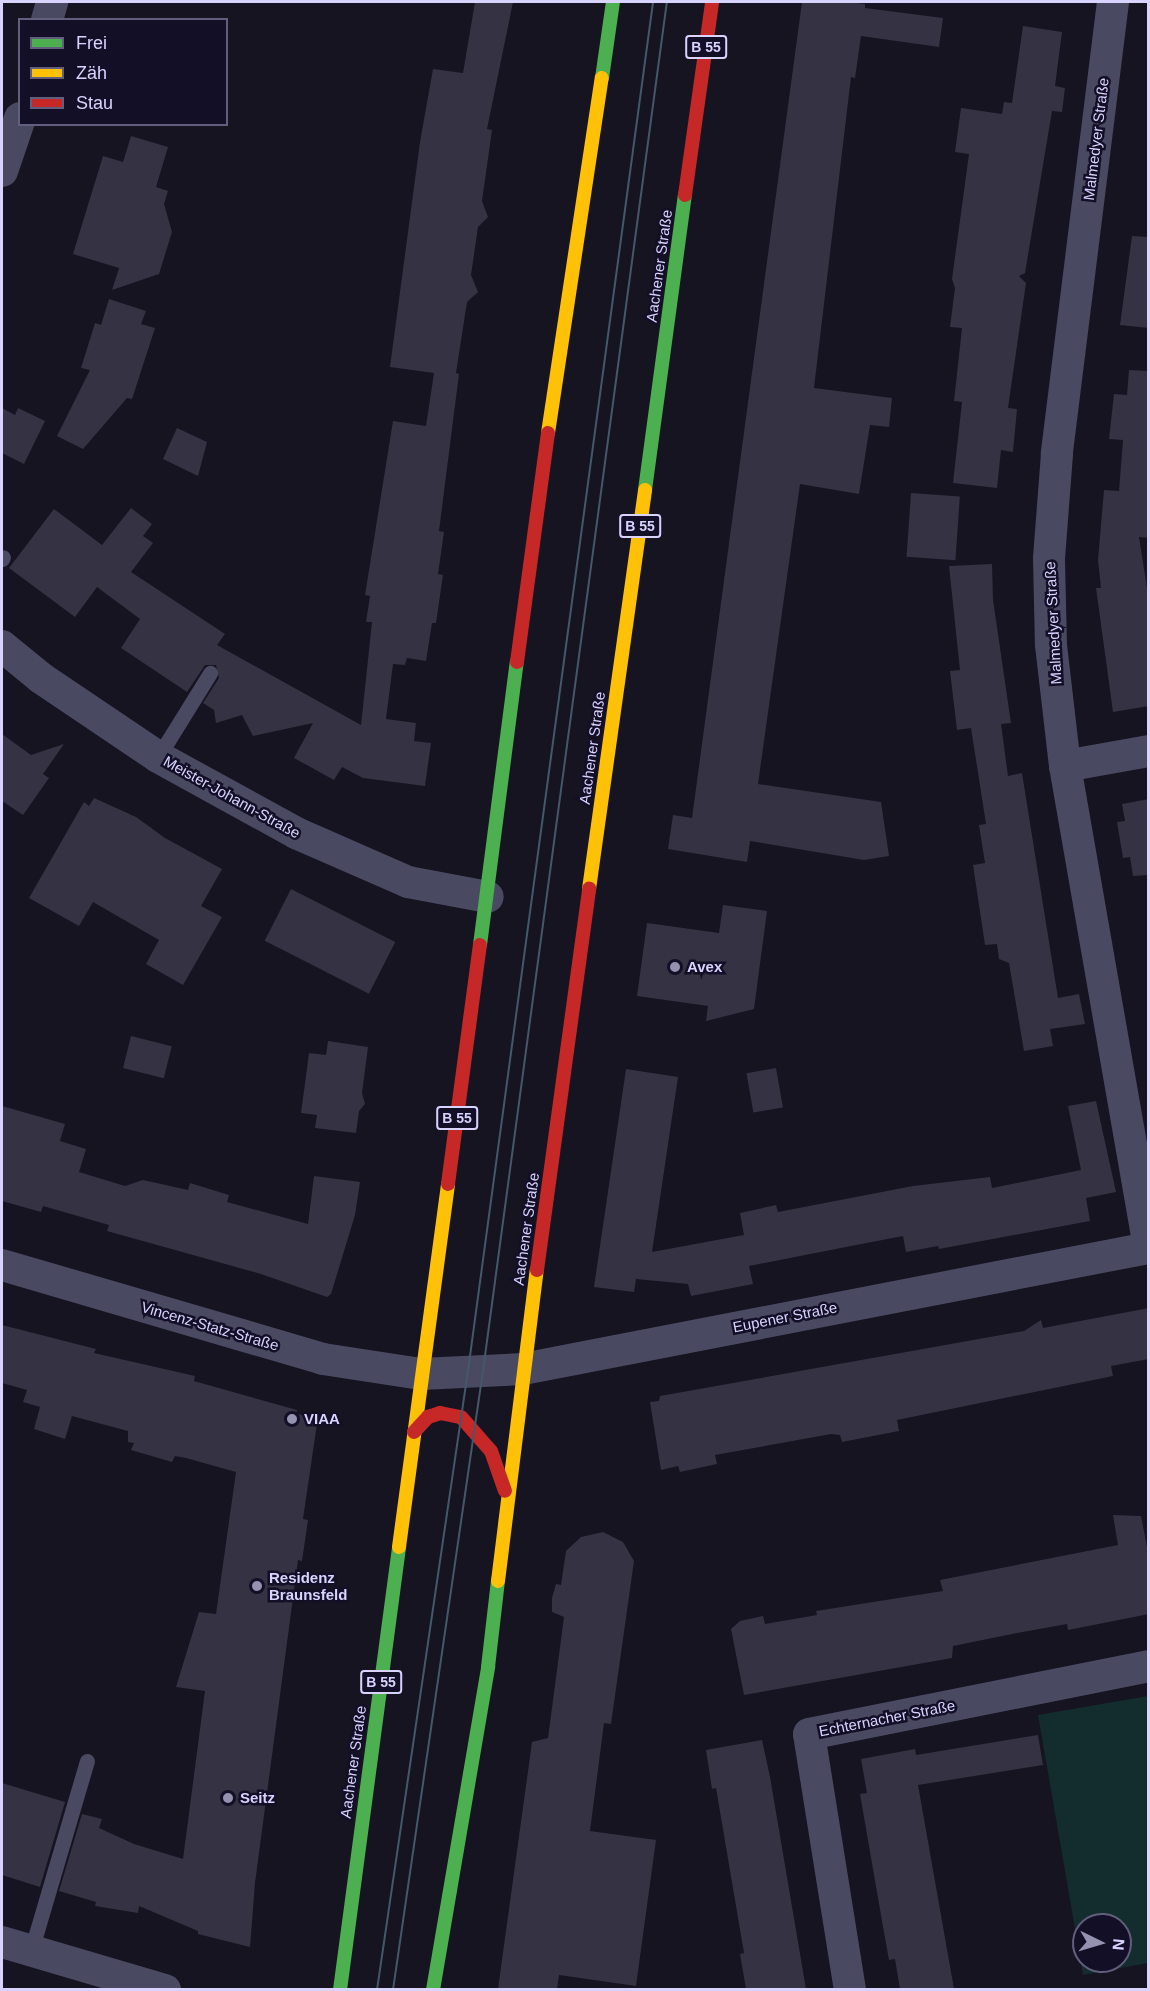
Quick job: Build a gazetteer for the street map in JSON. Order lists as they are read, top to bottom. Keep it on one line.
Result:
{"streets":{"main road":["B 55","Aachener Straße"],"street":["Malmedyer Straße","Meister-Johann-Straße","Eupener Straße","Vincenz-Statz-Straße","Echternacher Straße"]},"crossings":[["Aachener Straße","Meister-Johann-Straße"],["Aachener Straße","Eupener Straße"],["Aachener Straße","Vincenz-Statz-Straße"],["Eupener Straße","Vincenz-Statz-Straße"]],"places":["Avex","VIAA","Residenz Braunsfeld","Seitz"],"legend":["Frei","Zäh","Stau"],"north":"right"}
